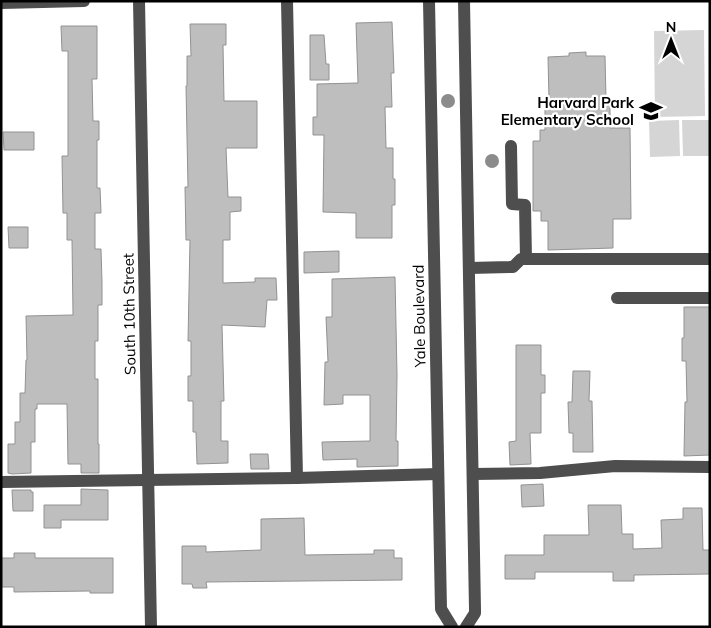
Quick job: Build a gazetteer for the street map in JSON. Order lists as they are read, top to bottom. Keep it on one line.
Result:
{"streets":{"street":["South 10th Street","Yale Boulevard"]},"places":{"school or university":["Harvard Park Elementary School"]},"north":"top"}
